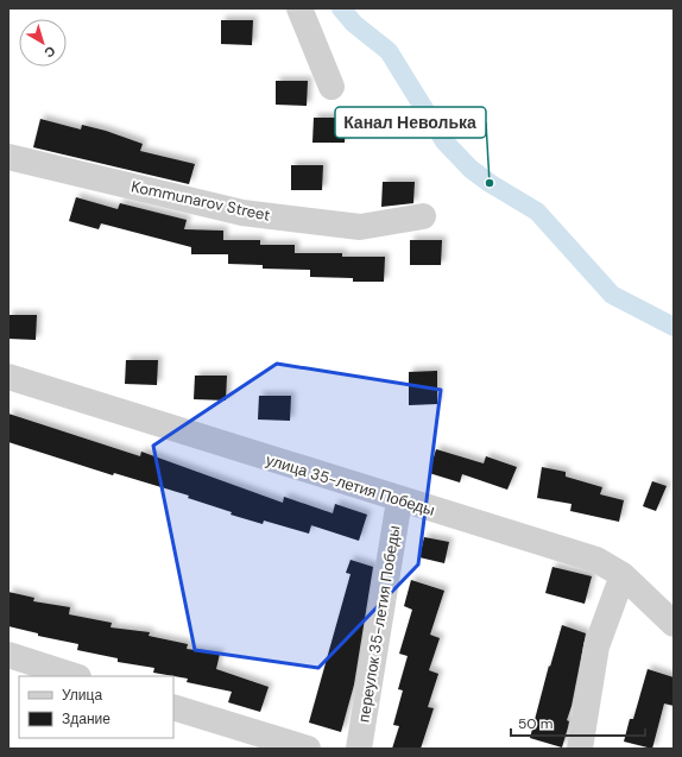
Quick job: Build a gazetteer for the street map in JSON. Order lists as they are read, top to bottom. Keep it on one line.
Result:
{"streets":{"street":["Kommunarov Street","улица 35-летия Победы","переулок 35-летия Победы"]},"crossings":[["улица 35-летия Победы","переулок 35-летия Победы"]],"places":["Канал Неволька"],"legend":["Улица","Здание"],"scale_bar":"50 m","north":"bottom right"}
